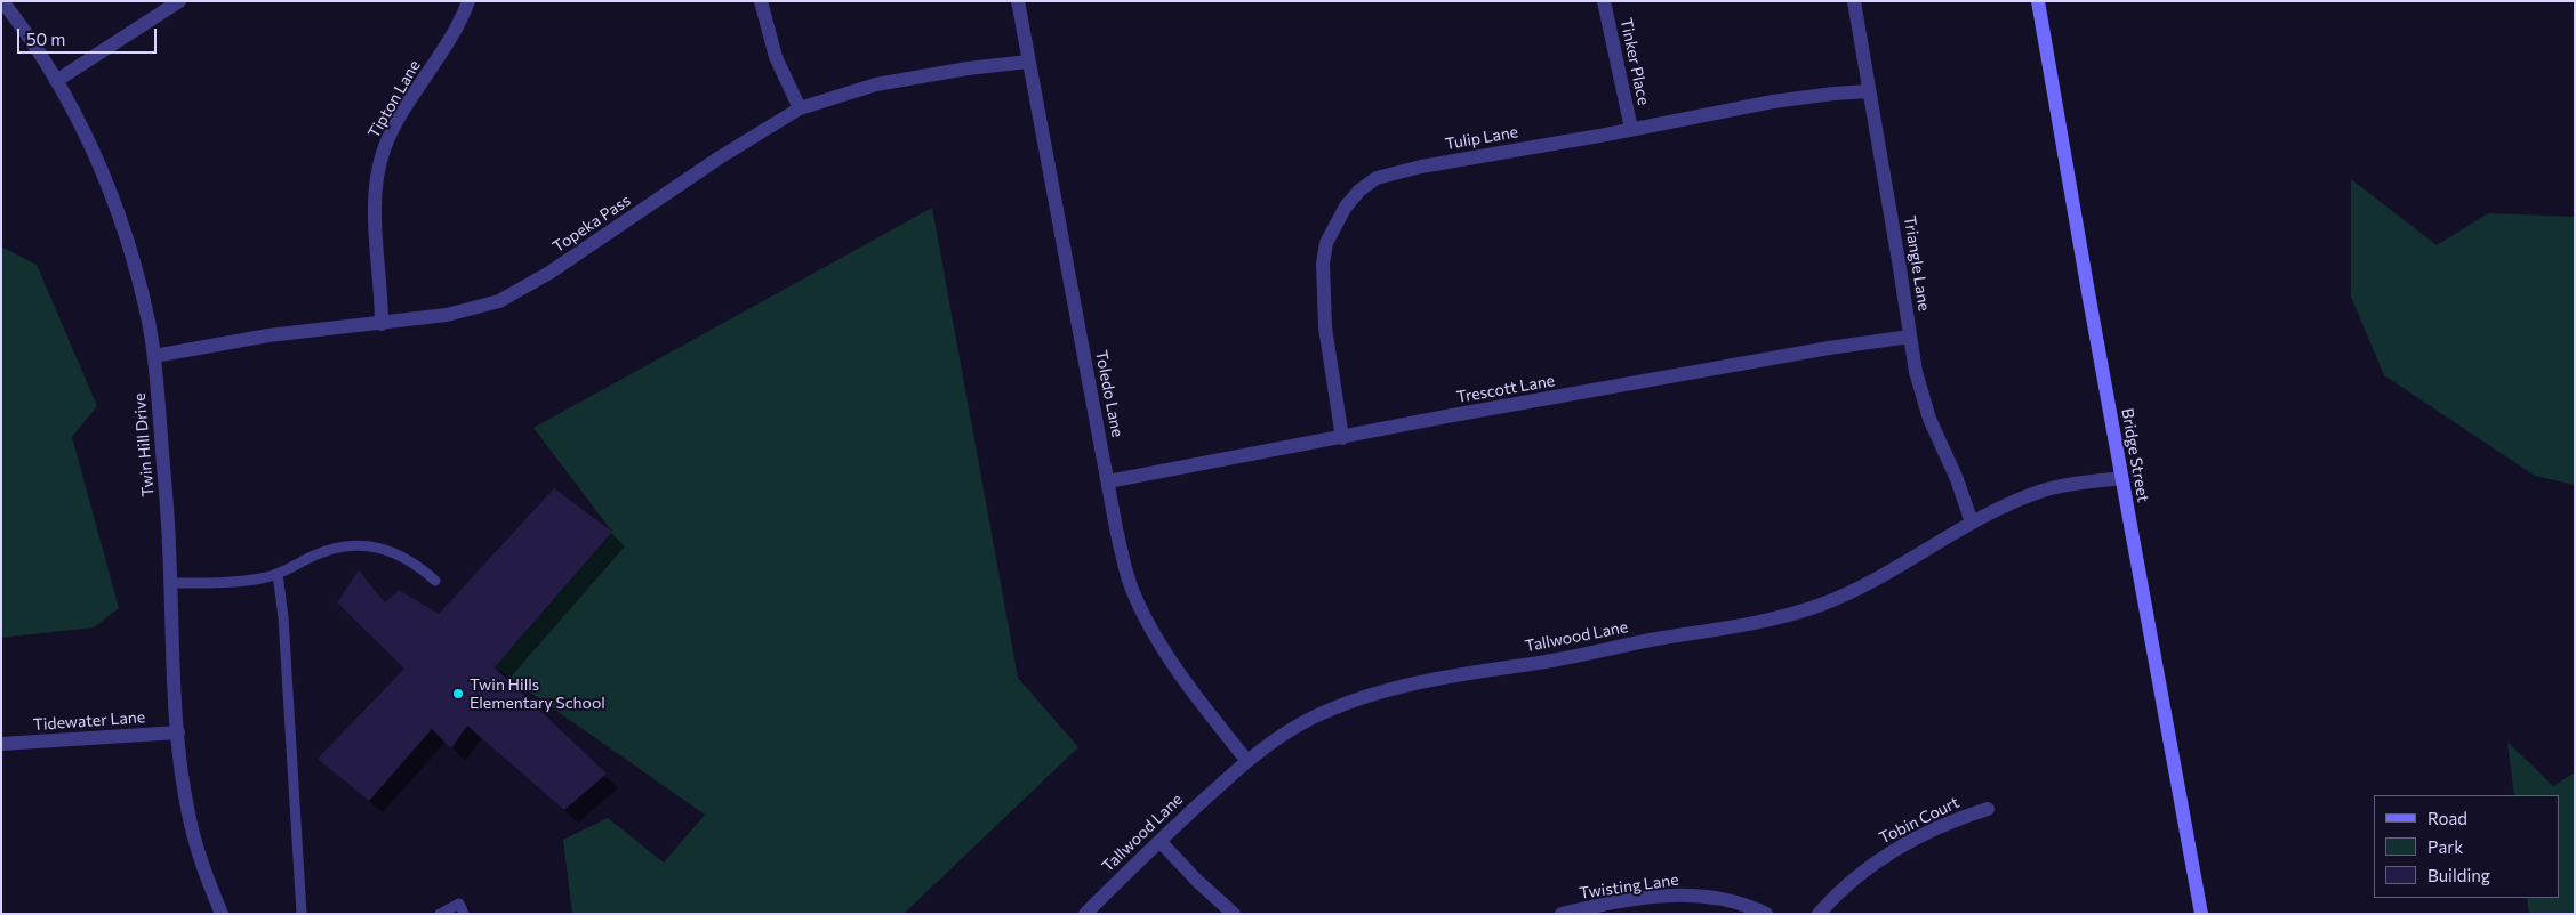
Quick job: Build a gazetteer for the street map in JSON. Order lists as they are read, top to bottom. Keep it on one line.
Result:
{"streets":{"main road":["Bridge Street"],"street":["Tinker Place","Tipton Lane","Tulip Lane","Topeka Pass","Triangle Lane","Trescott Lane","Toledo Lane","Twin Hill Drive","Tallwood Lane","Tidewater Lane","Tobin Court","Twisting Lane"]},"crossings":[["Tinker Place","Tulip Lane"],["Tipton Lane","Topeka Pass"],["Tulip Lane","Triangle Lane"],["Tulip Lane","Trescott Lane"],["Topeka Pass","Toledo Lane"],["Topeka Pass","Twin Hill Drive"],["Triangle Lane","Trescott Lane"],["Triangle Lane","Tallwood Lane"],["Trescott Lane","Toledo Lane"],["Toledo Lane","Tallwood Lane"],["Twin Hill Drive","Tidewater Lane"],["Bridge Street","Tallwood Lane"]],"places":["Twin Hills Elementary School"],"legend":["Road","Park","Building"],"scale_bar":"50 m"}
